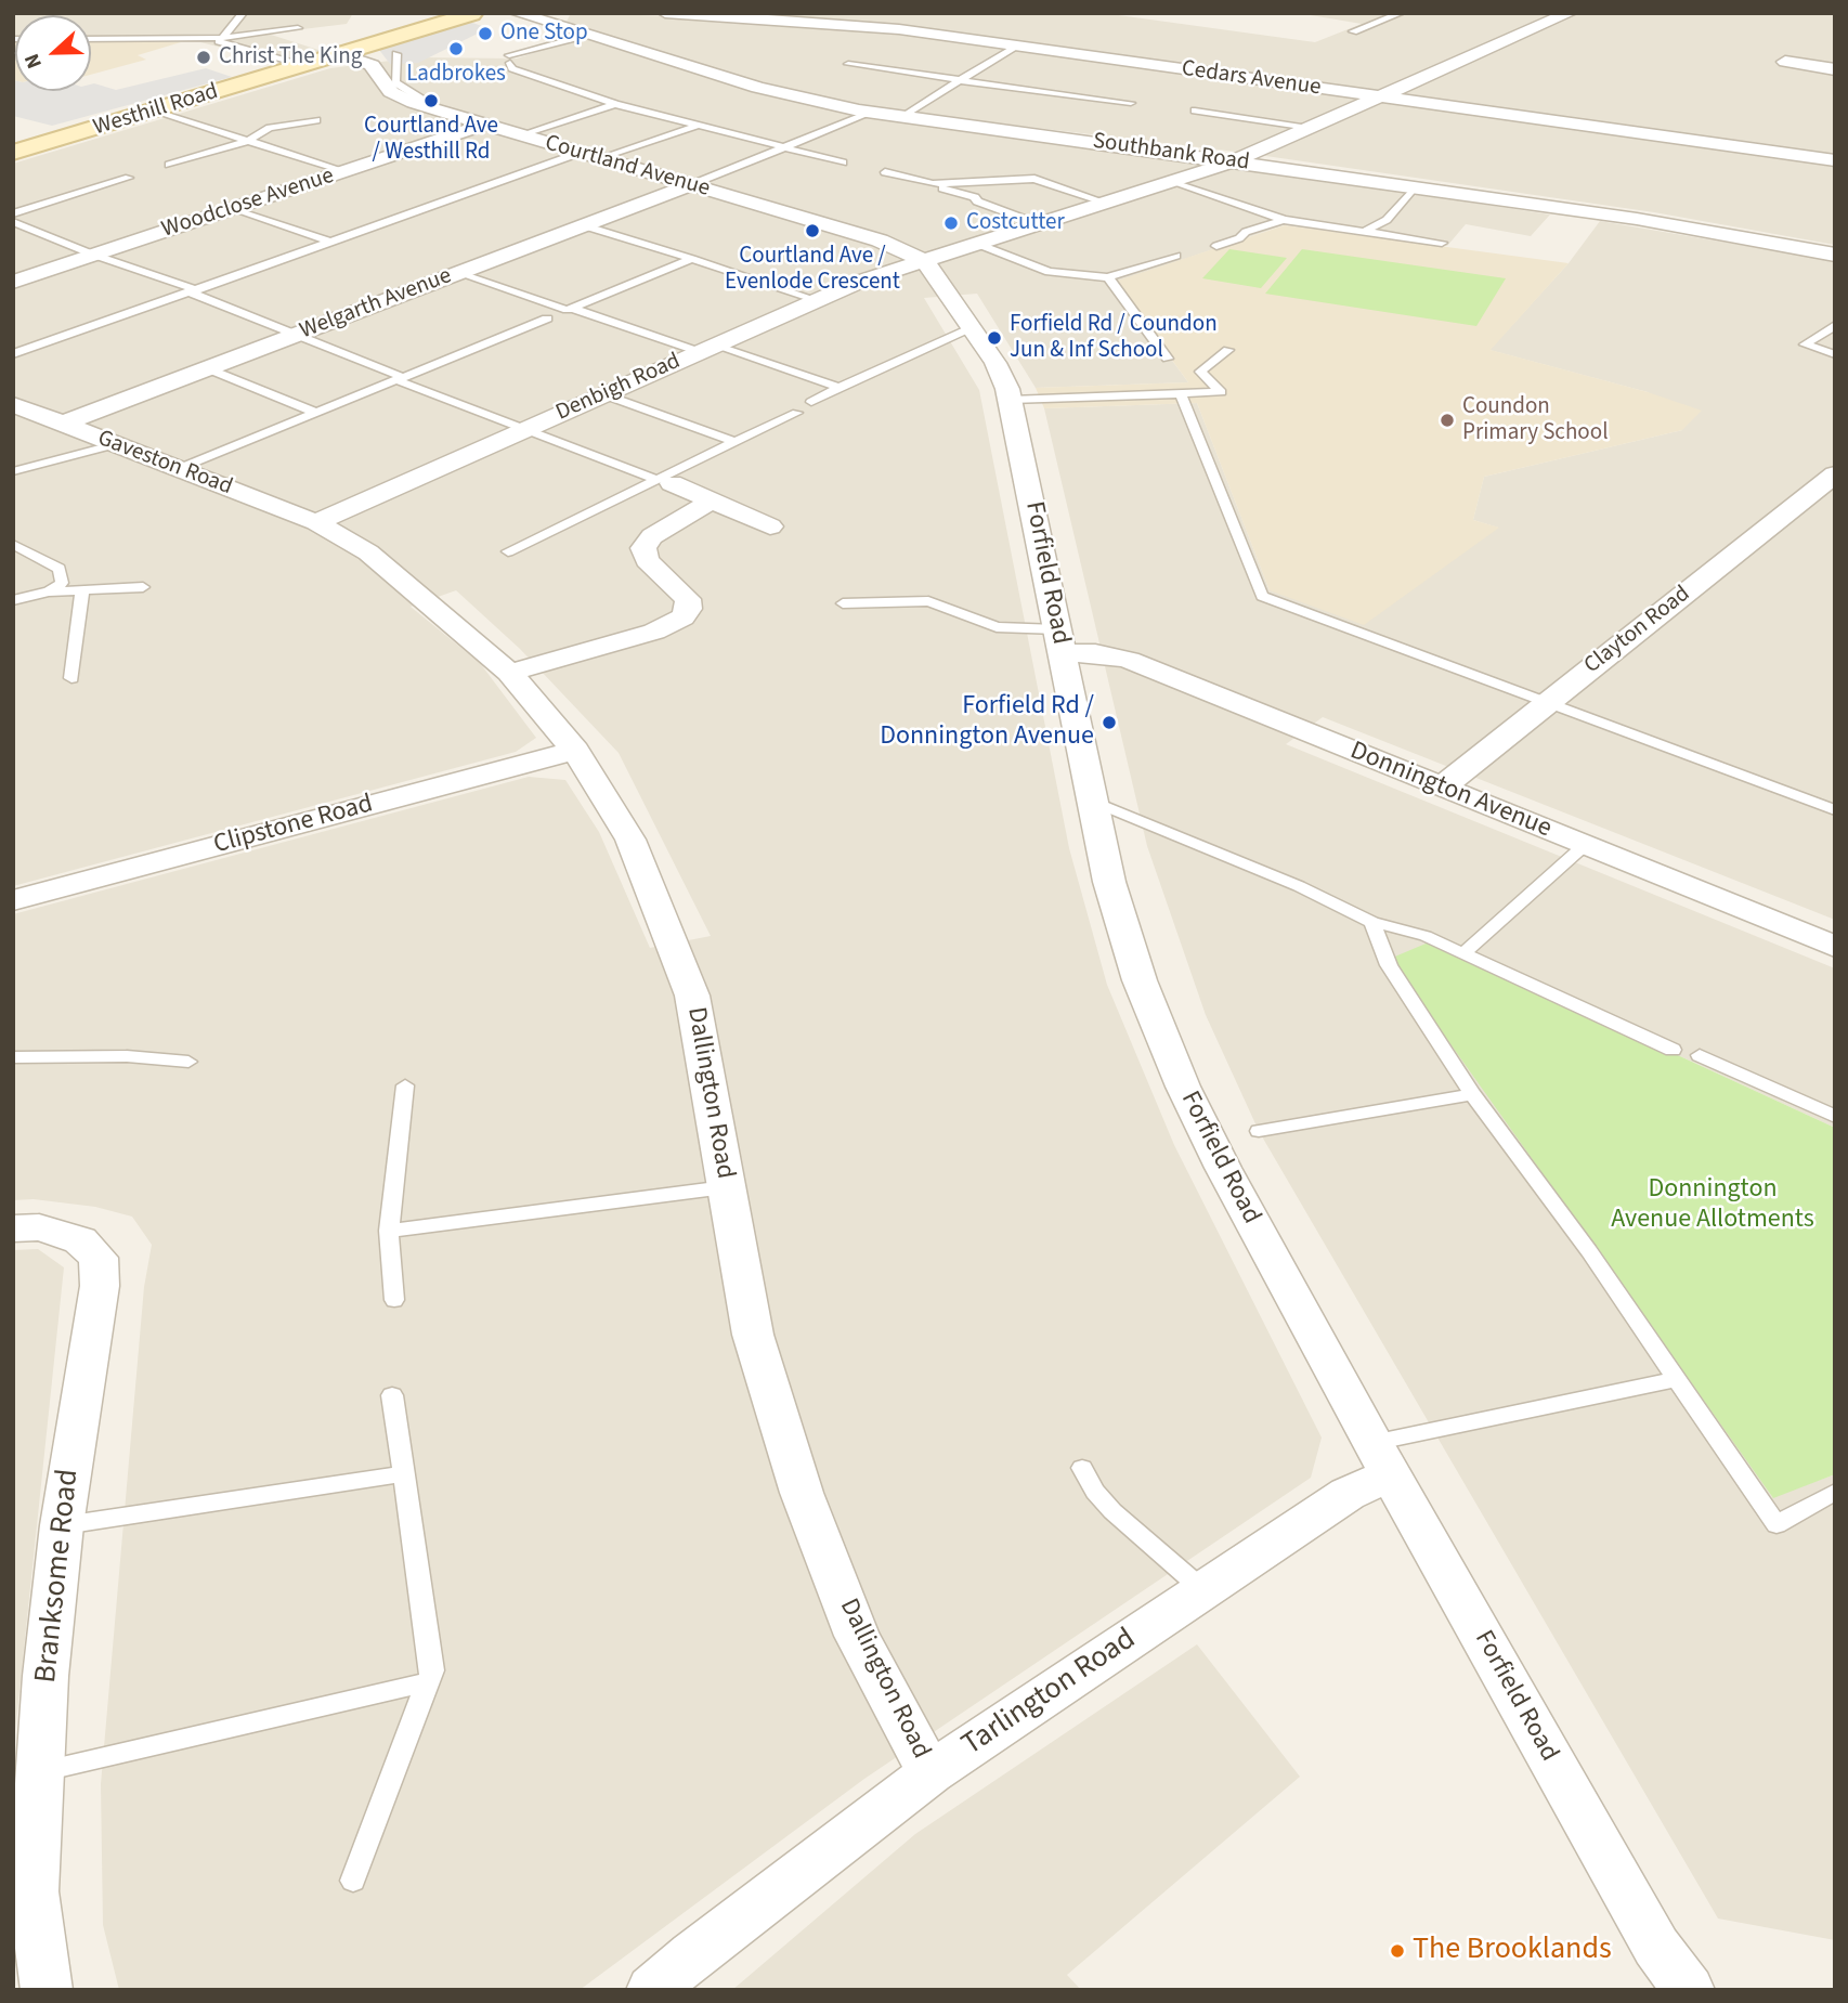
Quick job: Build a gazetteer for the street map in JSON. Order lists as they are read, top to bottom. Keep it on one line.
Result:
{"streets":{"street":["Cedars Avenue","Westhill Road","Southbank Road","Courtland Avenue","Woodclose Avenue","Welgarth Avenue","Denbigh Road","Gaveston Road","Forfield Road","Clayton Road","Donnington Avenue","Clipstone Road","Dallington Road","Branksome Road","Tarlington Road"]},"crossings":[["Cedars Avenue","Denbigh Road"],["Westhill Road","Courtland Avenue"],["Southbank Road","Denbigh Road"],["Courtland Avenue","Woodclose Avenue"],["Courtland Avenue","Welgarth Avenue"],["Courtland Avenue","Denbigh Road"],["Courtland Avenue","Forfield Road"],["Welgarth Avenue","Gaveston Road"],["Denbigh Road","Gaveston Road"],["Denbigh Road","Forfield Road"],["Denbigh Road","Dallington Road"],["Gaveston Road","Dallington Road"],["Forfield Road","Donnington Avenue"],["Forfield Road","Tarlington Road"],["Clayton Road","Donnington Avenue"],["Clipstone Road","Dallington Road"],["Dallington Road","Tarlington Road"]],"parks":["Donnington Avenue Allotments"],"places":["One Stop","Ladbrokes","Christ The King","Courtland Ave / Westhill Rd","Costcutter","Courtland Ave / Evenlode Crescent","Forfield Rd / Coundon Jun & Inf School","Coundon Primary School","Forfield Rd / Donnington Avenue","The Brooklands"],"north":"left"}
